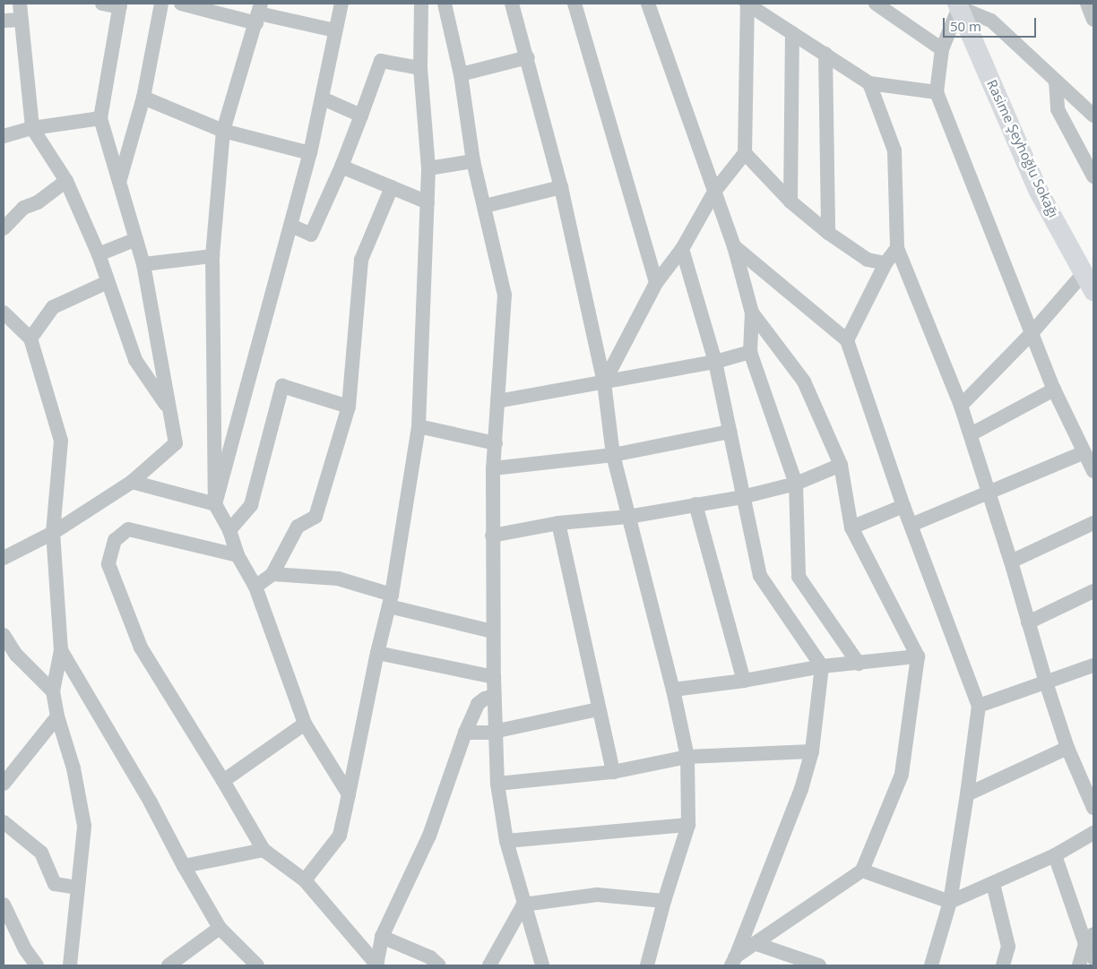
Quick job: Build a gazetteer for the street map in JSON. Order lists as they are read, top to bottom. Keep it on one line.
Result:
{"streets":{"main road":["Rasime Şeyhoğlu Sokağı"]},"scale_bar":"50 m"}
